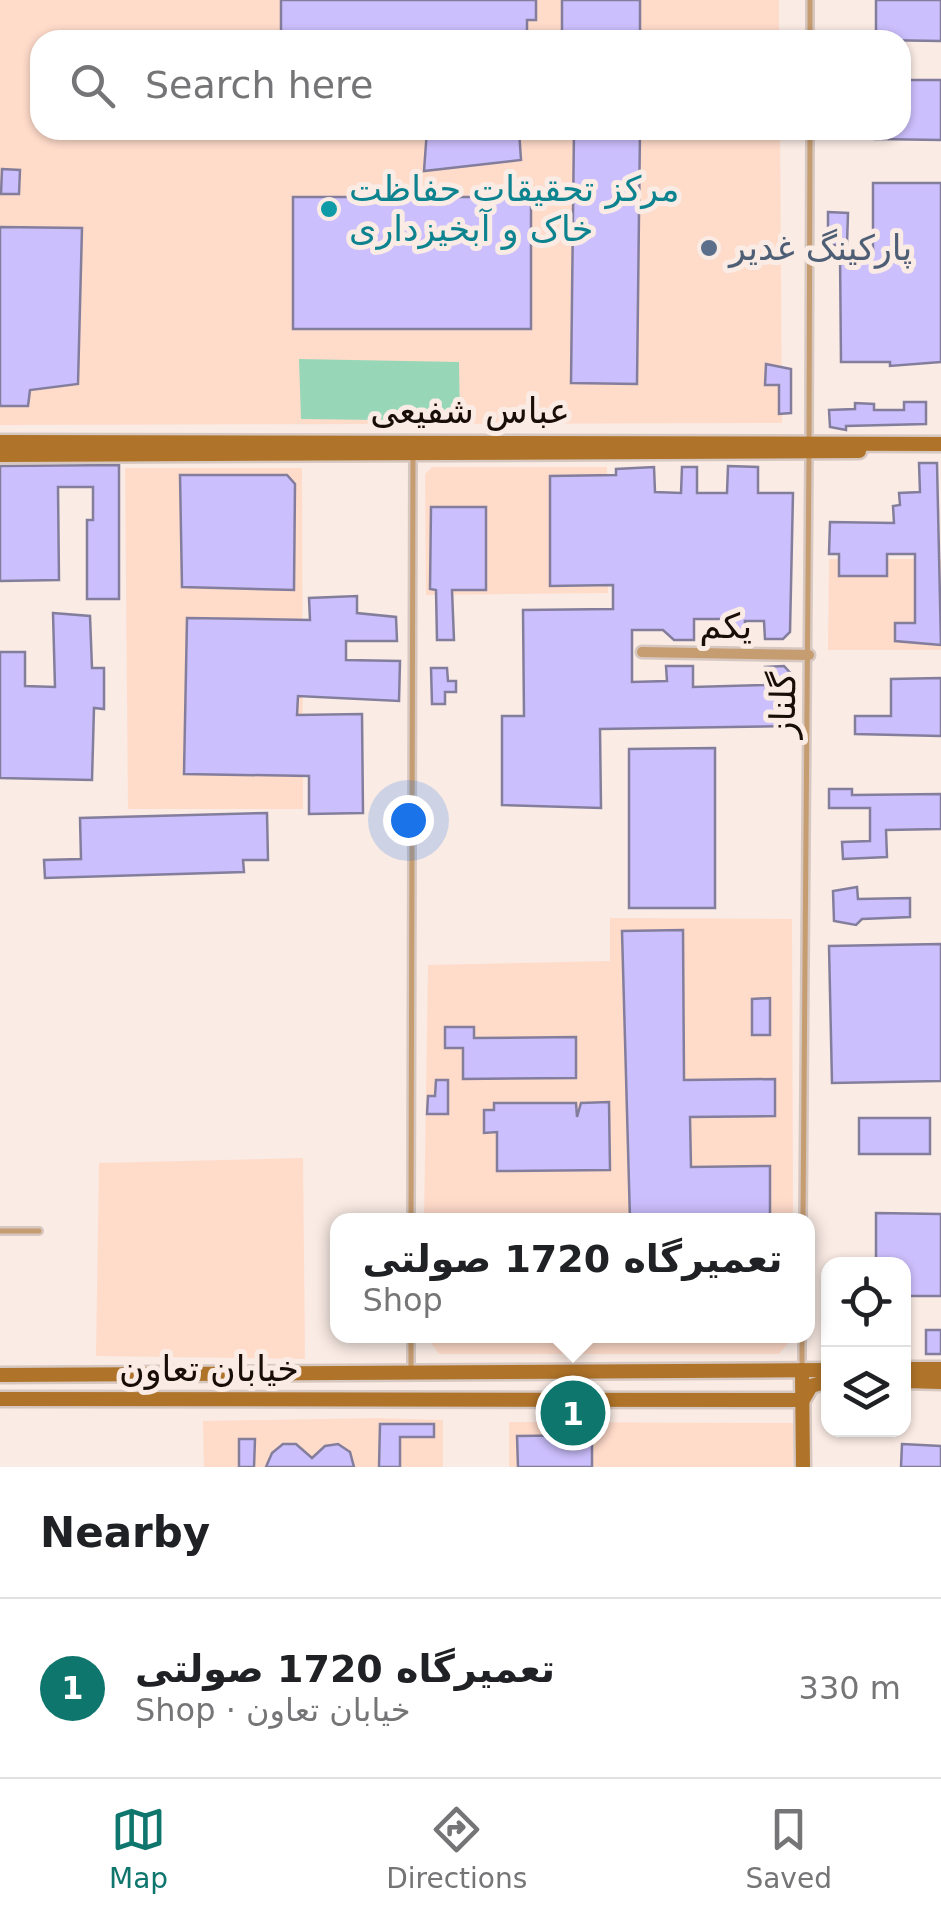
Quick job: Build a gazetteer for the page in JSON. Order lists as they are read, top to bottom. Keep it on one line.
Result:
{"streets":{"street":["عباس شفیعی","یکم","خیابان تعاون"],"lane":["گلناز"]},"crossings":[["عباس شفیعی","گلناز"],["یکم","گلناز"]],"places":["مرکز تحقیقات حفاظت خاک و آبخیزداری","پارکینگ غدیر"],"page":{"search":"Search here","popup":["تعمیرگاه 1720 صولتی","Shop"],"pins":"1","heading":"Nearby","list":[{"mark":"1","name":"تعمیرگاه 1720 صولتی","note":"Shop · خیابان تعاون","value":"330 m"}],"nav":["Map","Directions","Saved"]}}
